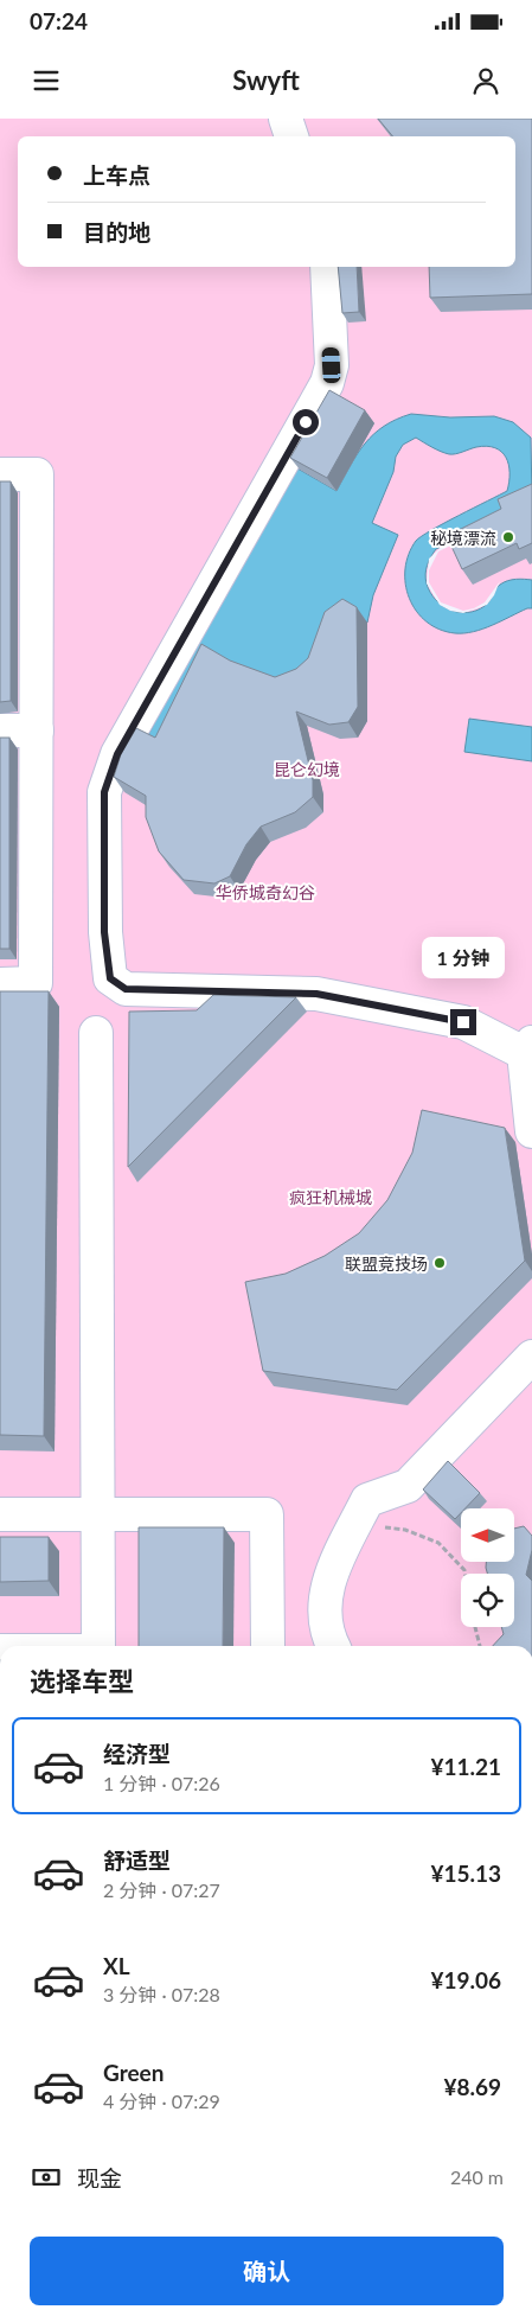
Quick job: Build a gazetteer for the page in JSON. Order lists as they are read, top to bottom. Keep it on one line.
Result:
{"parks":["昆仑幻境","华侨城奇幻谷","疯狂机械城"],"places":["秘境漂流","联盟竞技场"],"north":"left","page":{"status":"07:24","header":"Swyft","banner":["上车点","目的地"],"bubble":"1 分钟","heading":"选择车型","list":[{"name":"经济型","note":"1 分钟 · 07:26","value":"¥11.21"},{"name":"舒适型","note":"2 分钟 · 07:27","value":"¥15.13"},{"name":"XL","note":"3 分钟 · 07:28","value":"¥19.06"},{"name":"Green","note":"4 分钟 · 07:29","value":"¥8.69"}],"pay":["现金","240 m"],"buttons":"确认"}}
